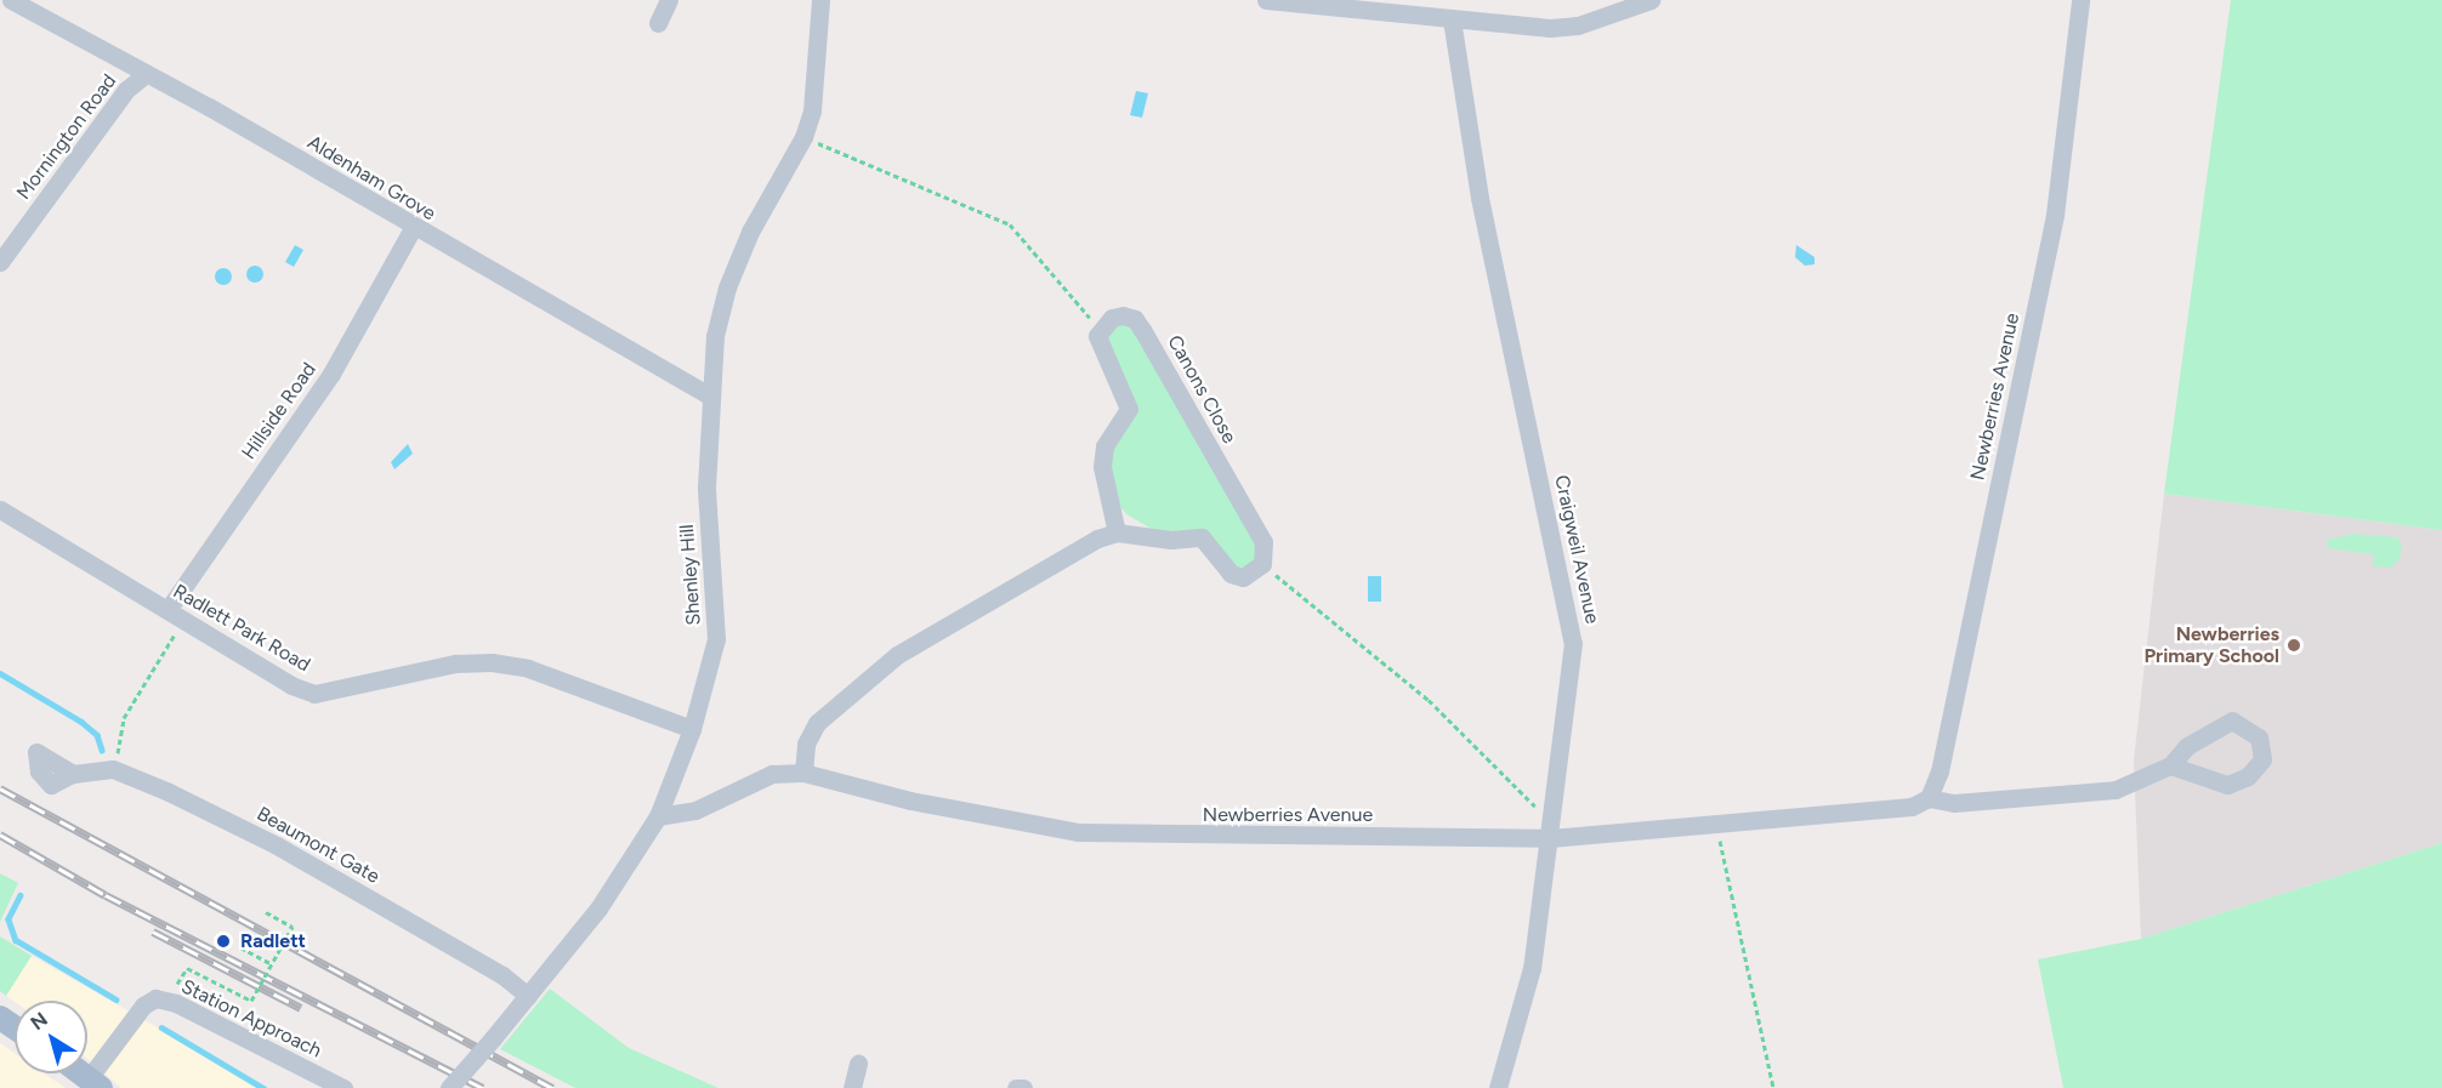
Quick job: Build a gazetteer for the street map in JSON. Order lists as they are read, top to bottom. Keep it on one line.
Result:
{"streets":{"street":["Mornington Road","Aldenham Grove","Canons Close","Newberries Avenue","Hillside Road","Craigweil Avenue","Shenley Hill","Radlett Park Road","Beaumont Gate","Station Approach"]},"crossings":[["Mornington Road","Aldenham Grove"],["Aldenham Grove","Hillside Road"],["Aldenham Grove","Shenley Hill"],["Newberries Avenue","Craigweil Avenue"],["Newberries Avenue","Shenley Hill"],["Hillside Road","Radlett Park Road"],["Shenley Hill","Radlett Park Road"],["Shenley Hill","Beaumont Gate"]],"places":["Newberries Primary School","Radlett"],"north":"top left"}
